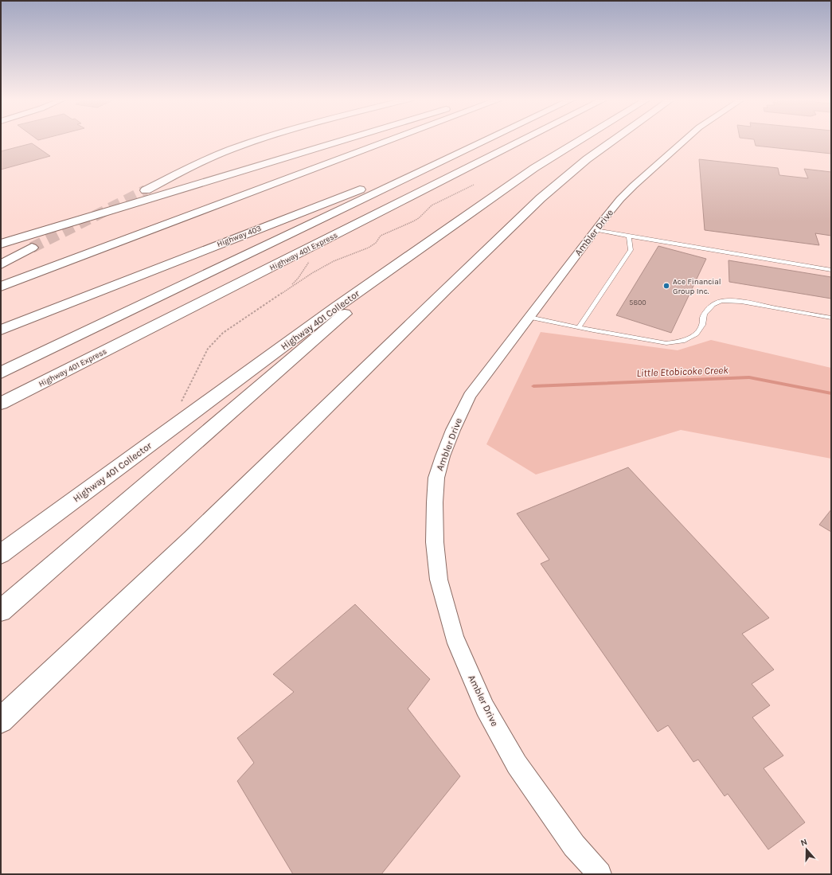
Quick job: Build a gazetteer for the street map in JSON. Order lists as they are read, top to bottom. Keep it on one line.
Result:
{"streets":{"highway":["Highway 403","Highway 401 Express","Highway 401 Collector"],"street":["Ambler Drive"]},"water":["Little Etobicoke Creek"],"places":["Ace Financial Group Inc."],"house_numbers":["5800"],"north":"top"}
